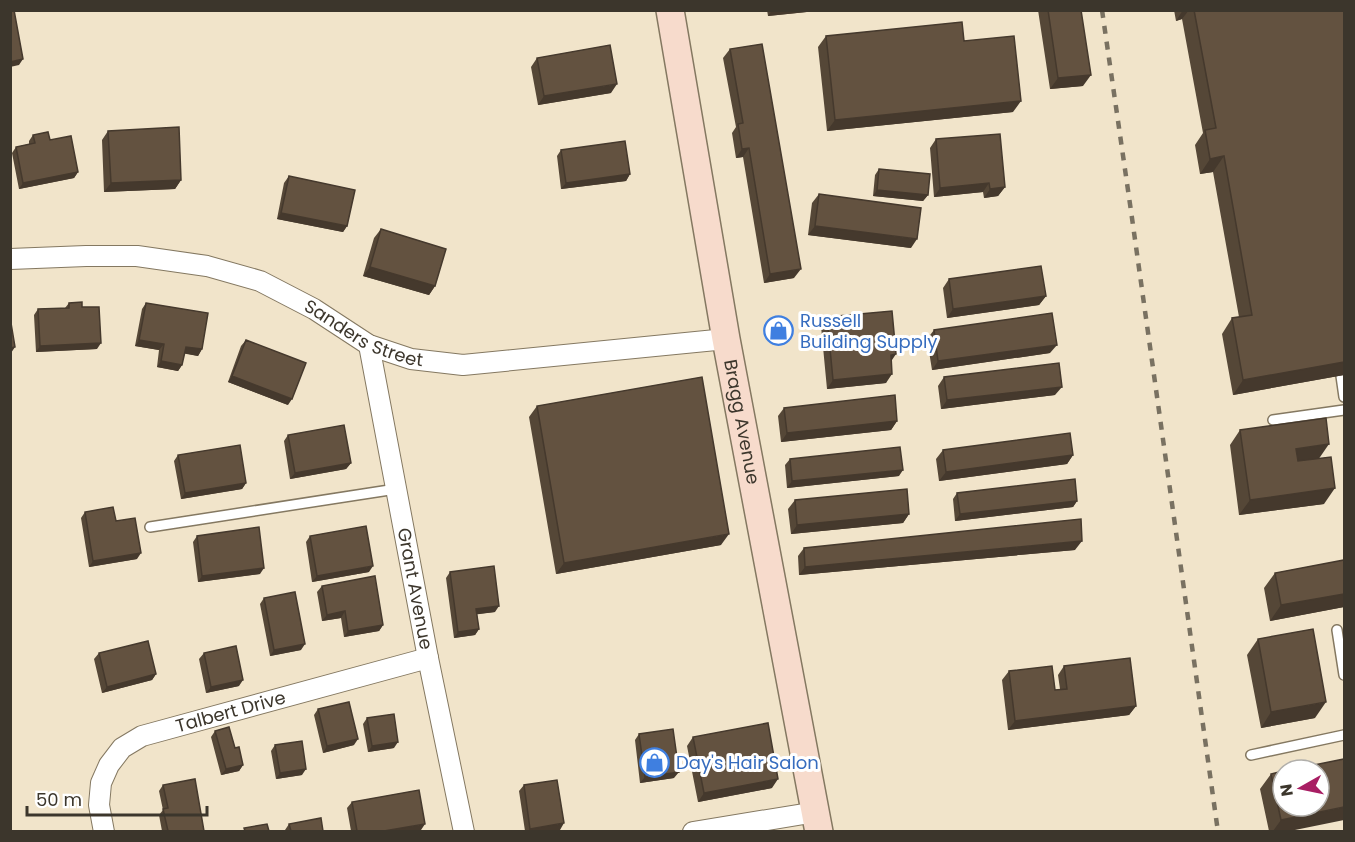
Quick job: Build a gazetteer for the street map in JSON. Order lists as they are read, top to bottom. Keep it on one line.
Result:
{"streets":{"main road":["Bragg Avenue"],"street":["Sanders Street","Grant Avenue","Talbert Drive"]},"crossings":[["Sanders Street","Bragg Avenue"],["Sanders Street","Grant Avenue"],["Grant Avenue","Talbert Drive"]],"places":{"shop":["Russell Building Supply","Day's Hair Salon"]},"scale_bar":"50 m","north":"left"}
